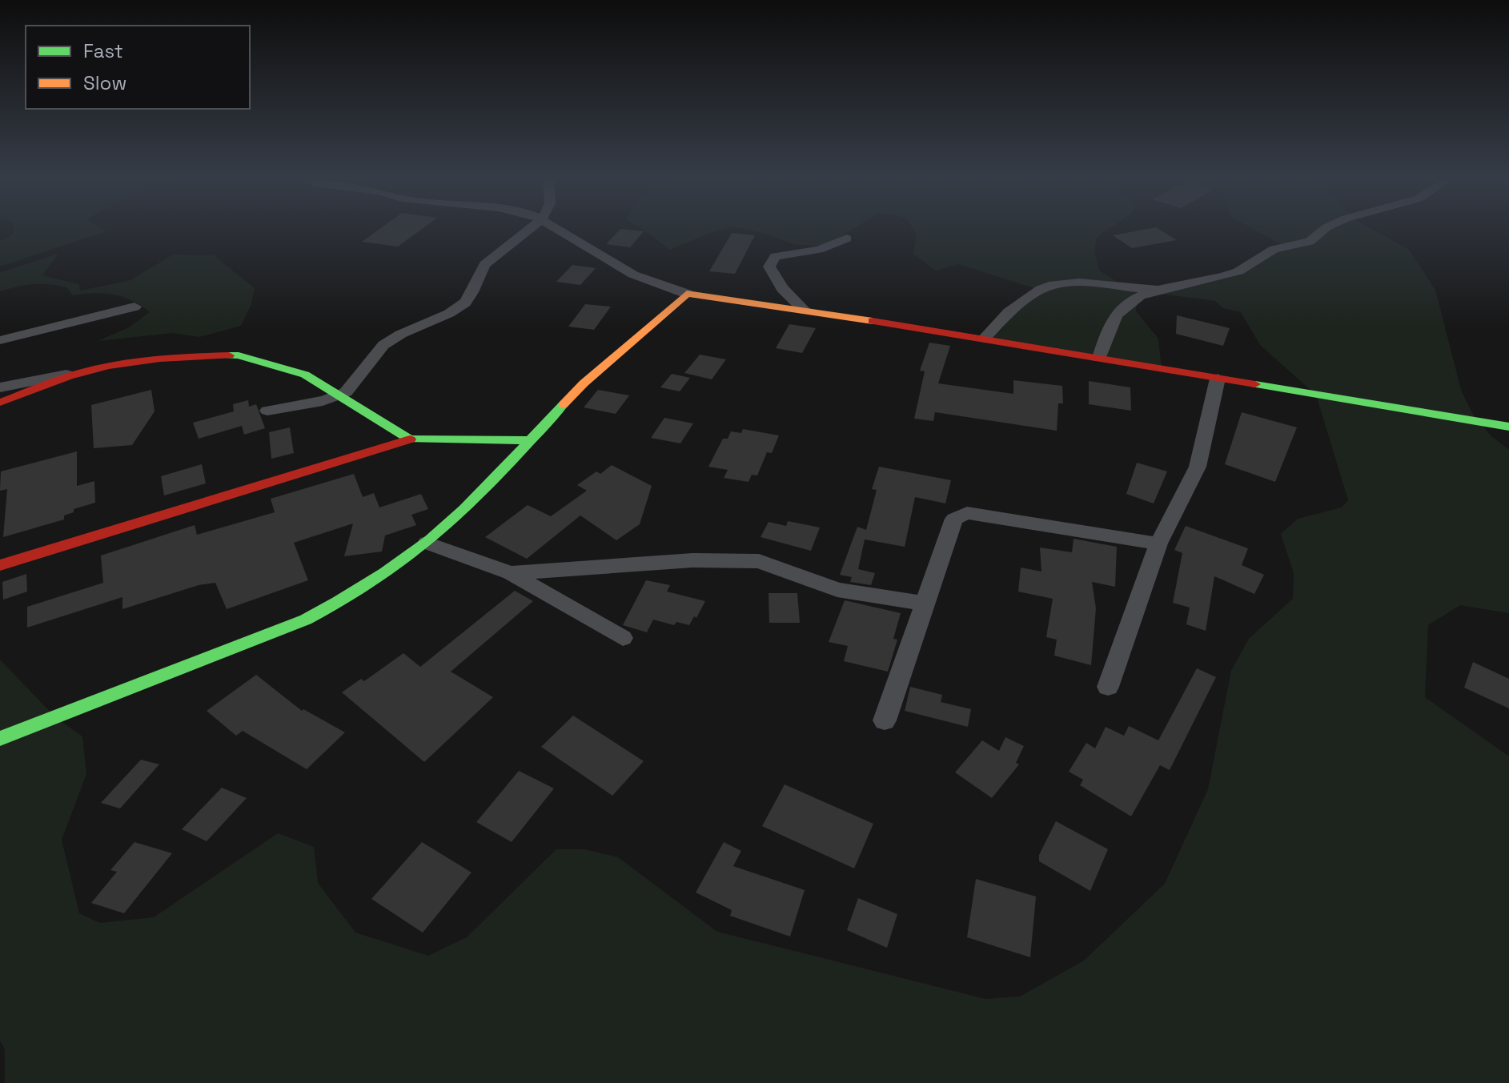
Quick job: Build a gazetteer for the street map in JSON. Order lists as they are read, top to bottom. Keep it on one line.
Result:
{"legend":["Fast","Slow"]}
